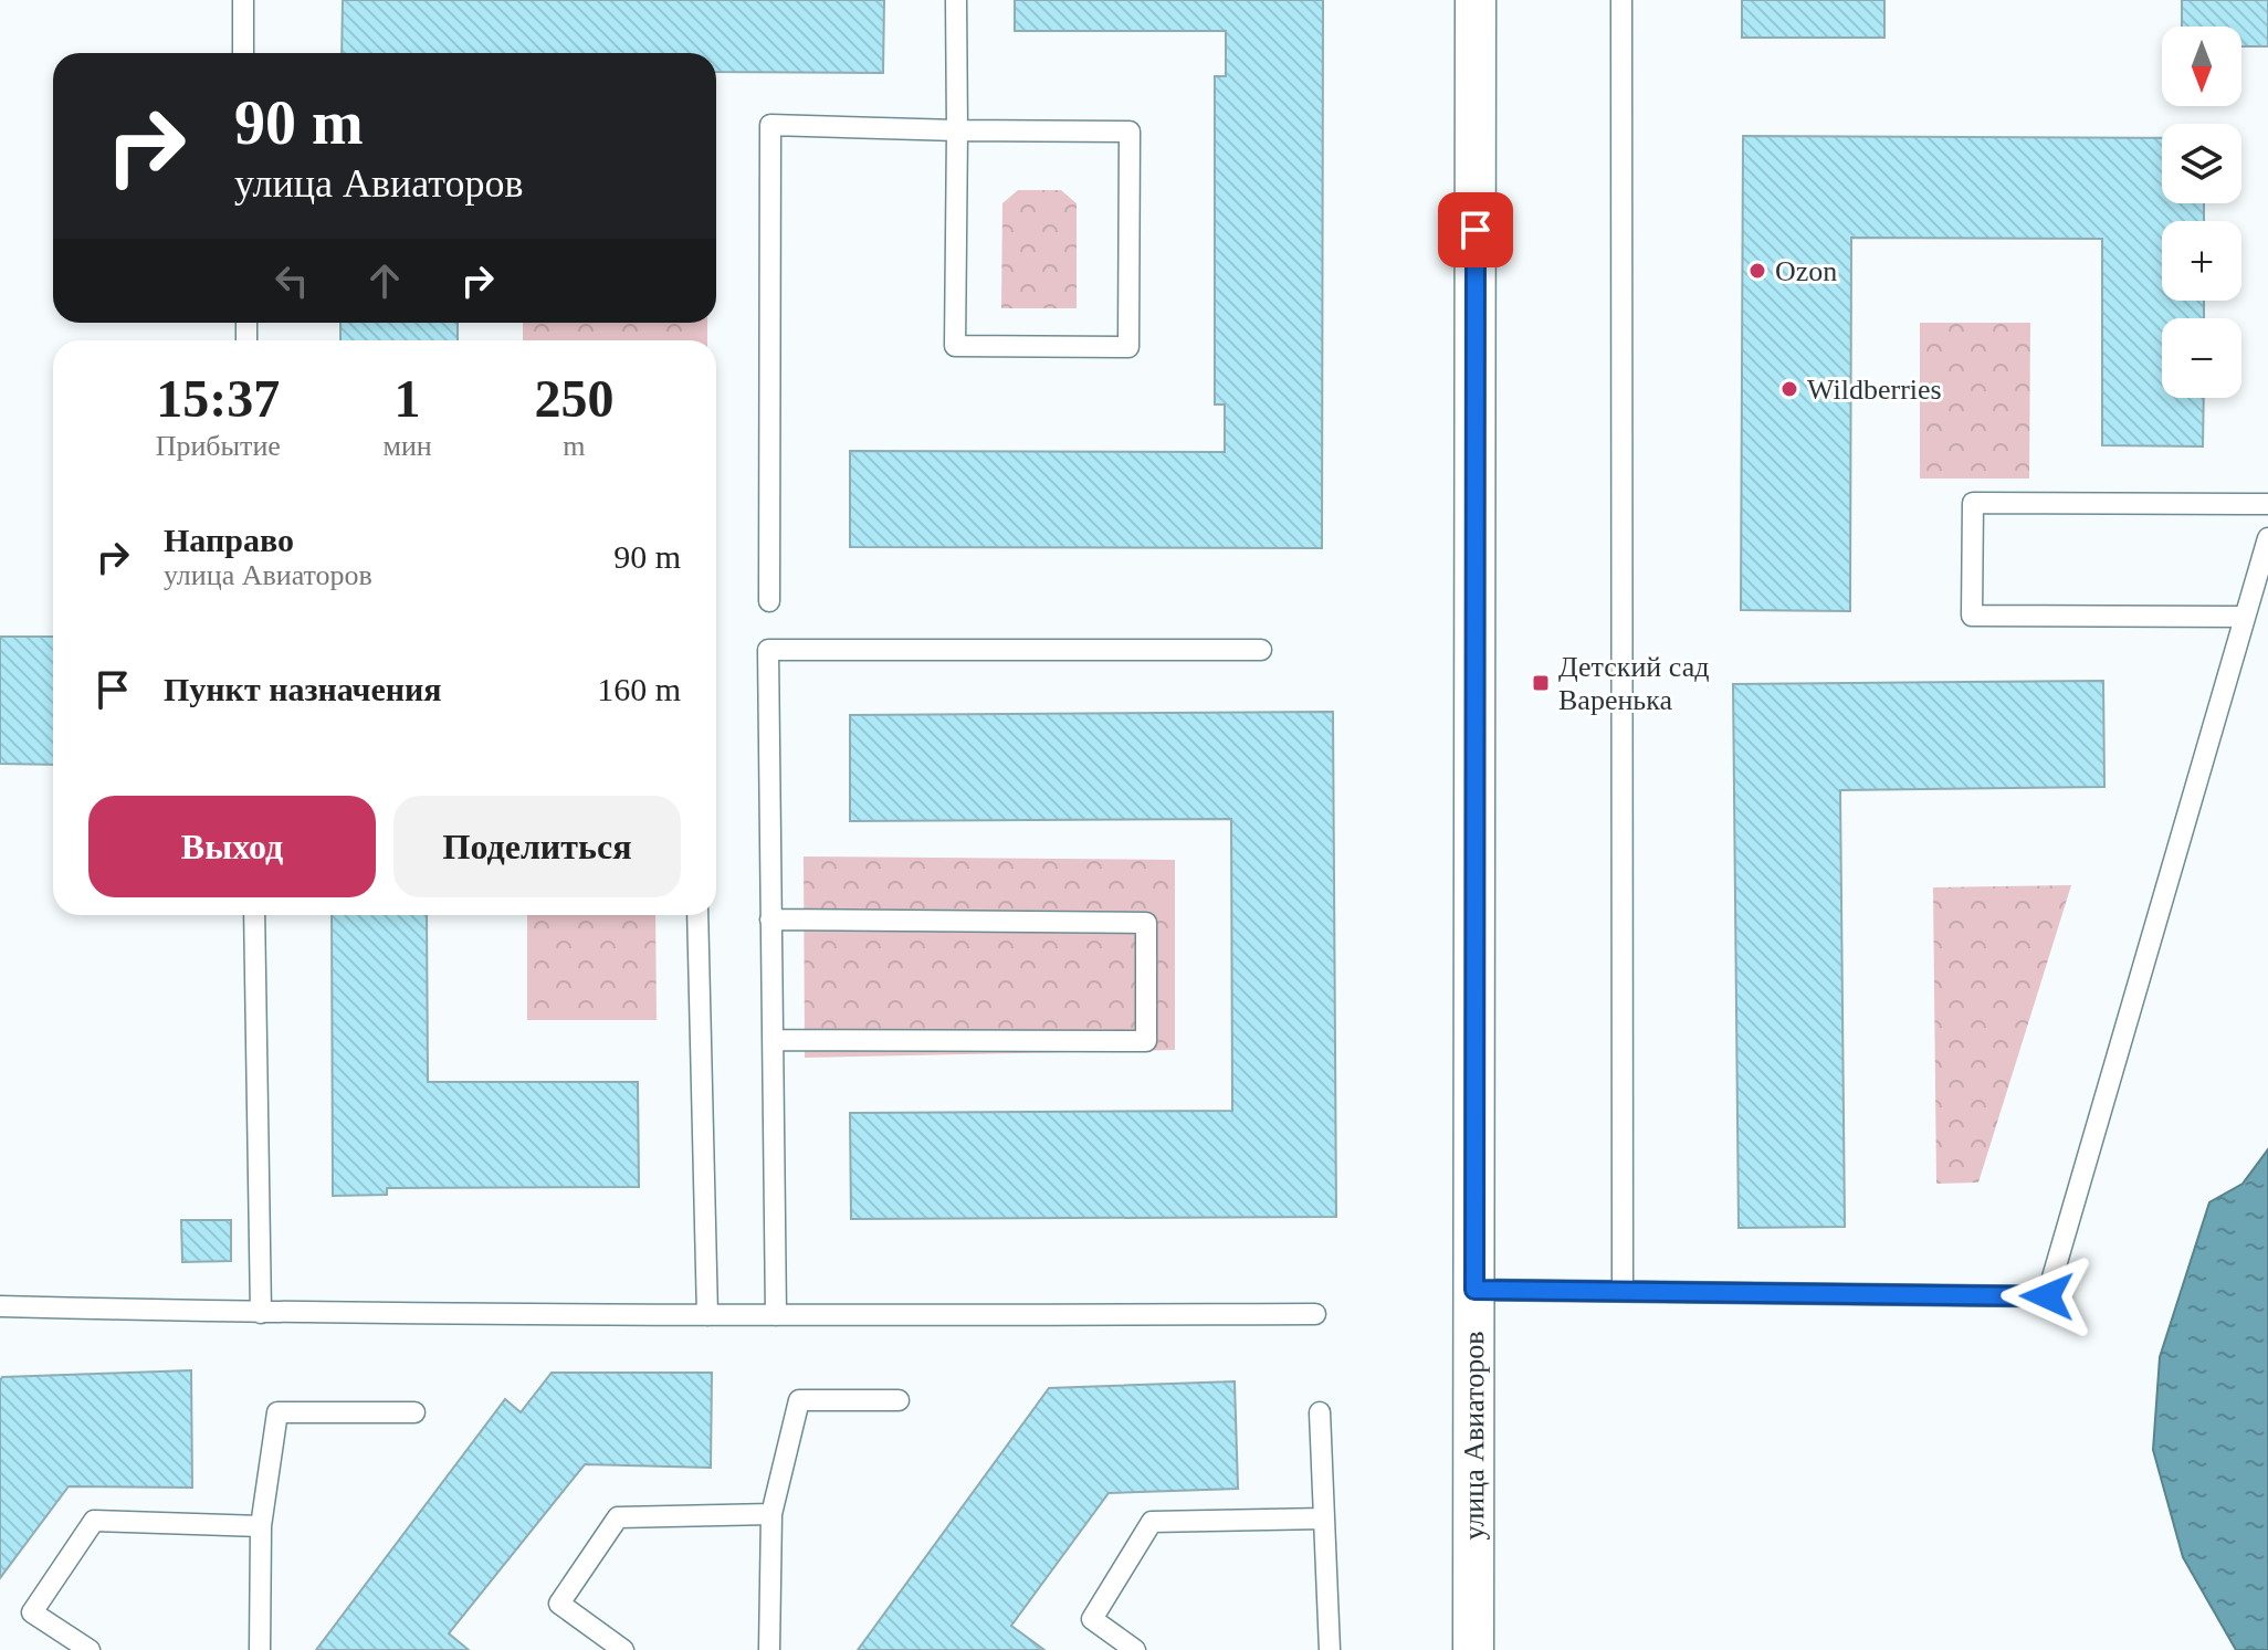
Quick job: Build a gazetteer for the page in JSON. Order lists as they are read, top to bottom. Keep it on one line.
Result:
{"streets":{"street":["улица Авиаторов"]},"places":{"other":["Ozon","Wildberries"],"transit":["Детский сад Варенька"]},"north":"bottom","page":{"map_buttons":["+","−"],"turn":["90 m","улица Авиаторов"],"eta":["15:37","Прибытие","1","мин","250","m"],"list":[{"name":"Направо","note":"улица Авиаторов","value":"90 m"},{"name":"Пункт назначения","value":"160 m"}],"buttons":["Выход","Поделиться"]}}
